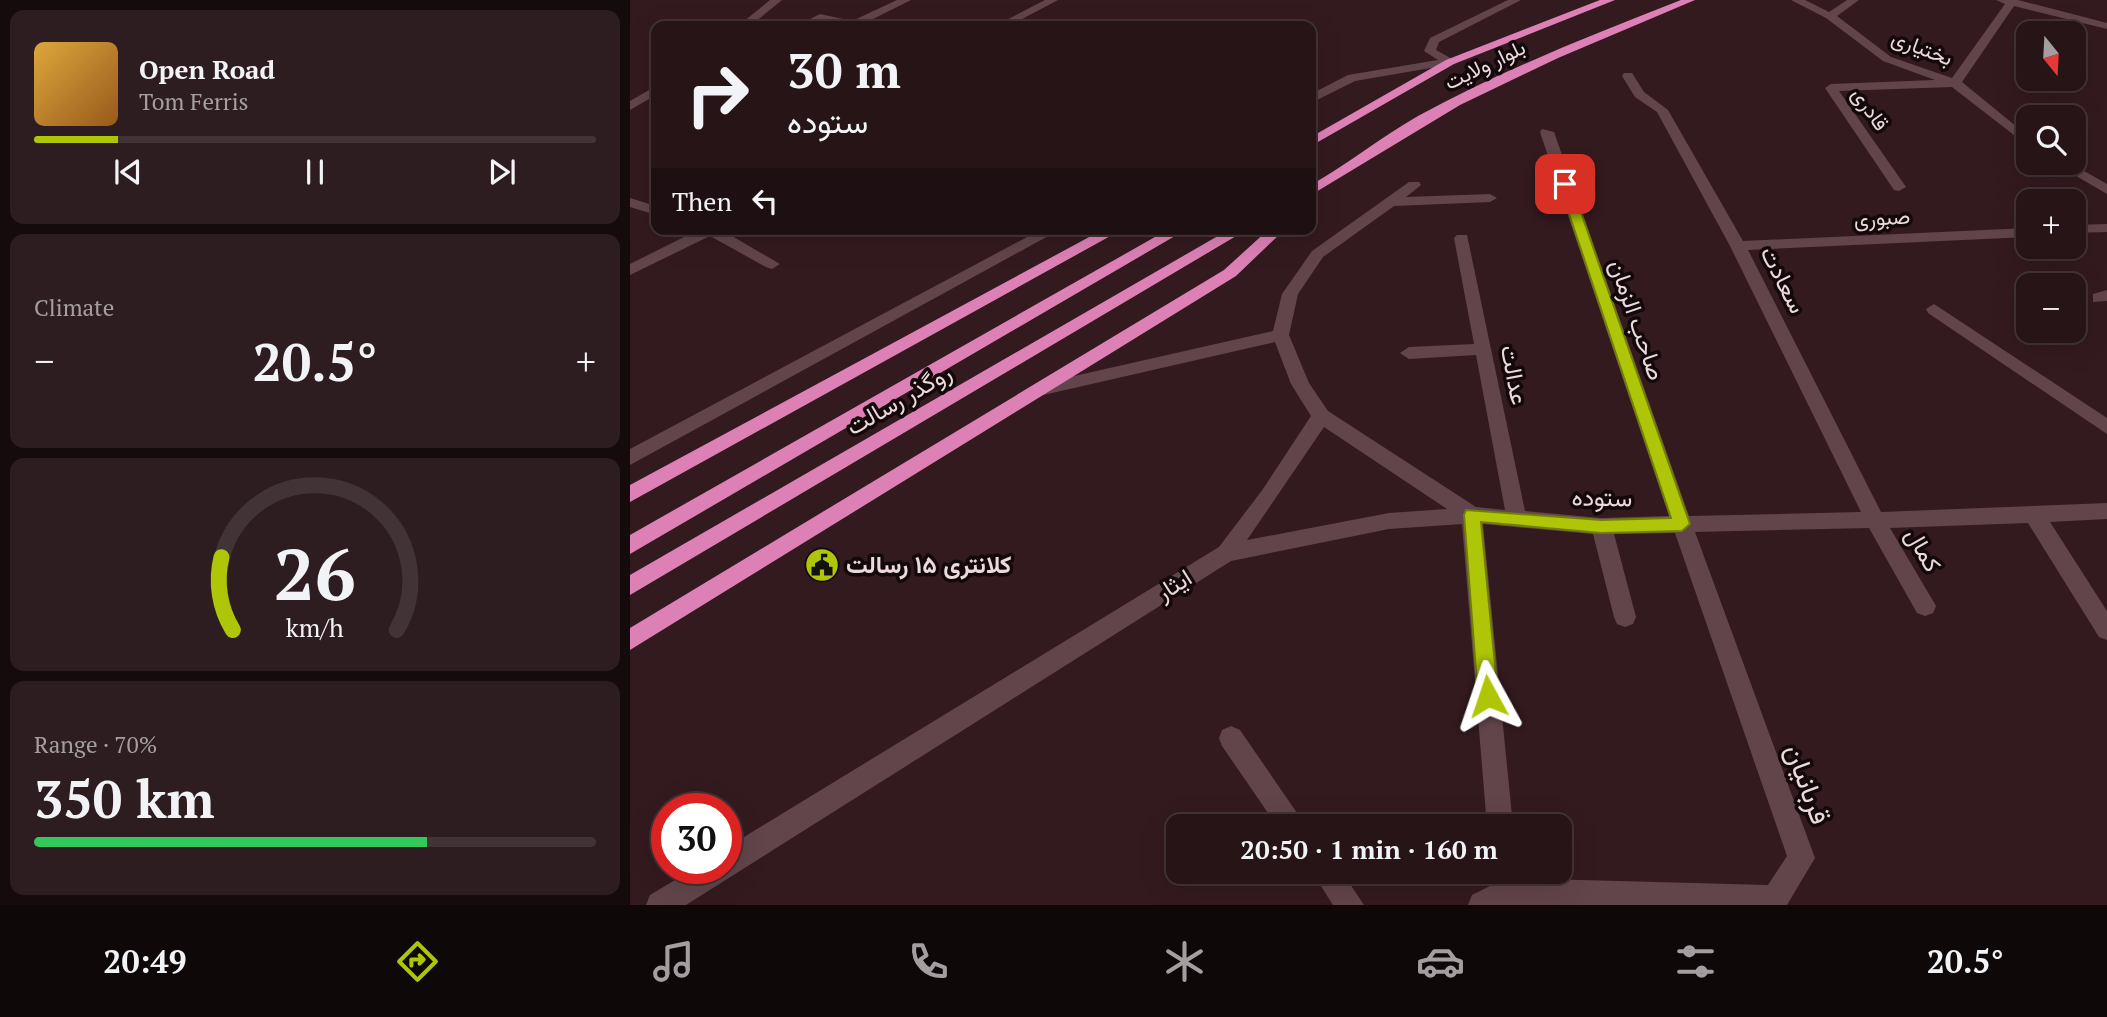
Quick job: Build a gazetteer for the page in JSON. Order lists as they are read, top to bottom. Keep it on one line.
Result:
{"streets":{"highway":["بلوار ولایت","روگذر رسالت"],"street":["بختیاری","قادری","صبوری","سعادت","صاحب الزمان","عدالت","ستوده","کمال","ایثار","قربانیان"]},"crossings":[["بختیاری","قادری"],["صبوری","سعادت"],["سعادت","ستوده"],["سعادت","کمال"],["صاحب الزمان","ستوده"],["صاحب الزمان","قربانیان"],["عدالت","ستوده"],["ستوده","کمال"],["ستوده","ایثار"],["ستوده","قربانیان"]],"places":{"public building":["کلانتری ۱۵ رسالت"]},"north":"bottom","page":{"map_buttons":["+","−"],"turn":["30 m","ستوده"],"song":["Open Road","Tom Ferris"],"then":"Then","tile":["Climate",["Range · 70%","350 km"]],"heat":["−","20.5°","+"],"limit":"30","trip":"20:50 · 1 min · 160 m","tabs":["20:49","20.5°"],"gauge":["26","km/h"]}}
